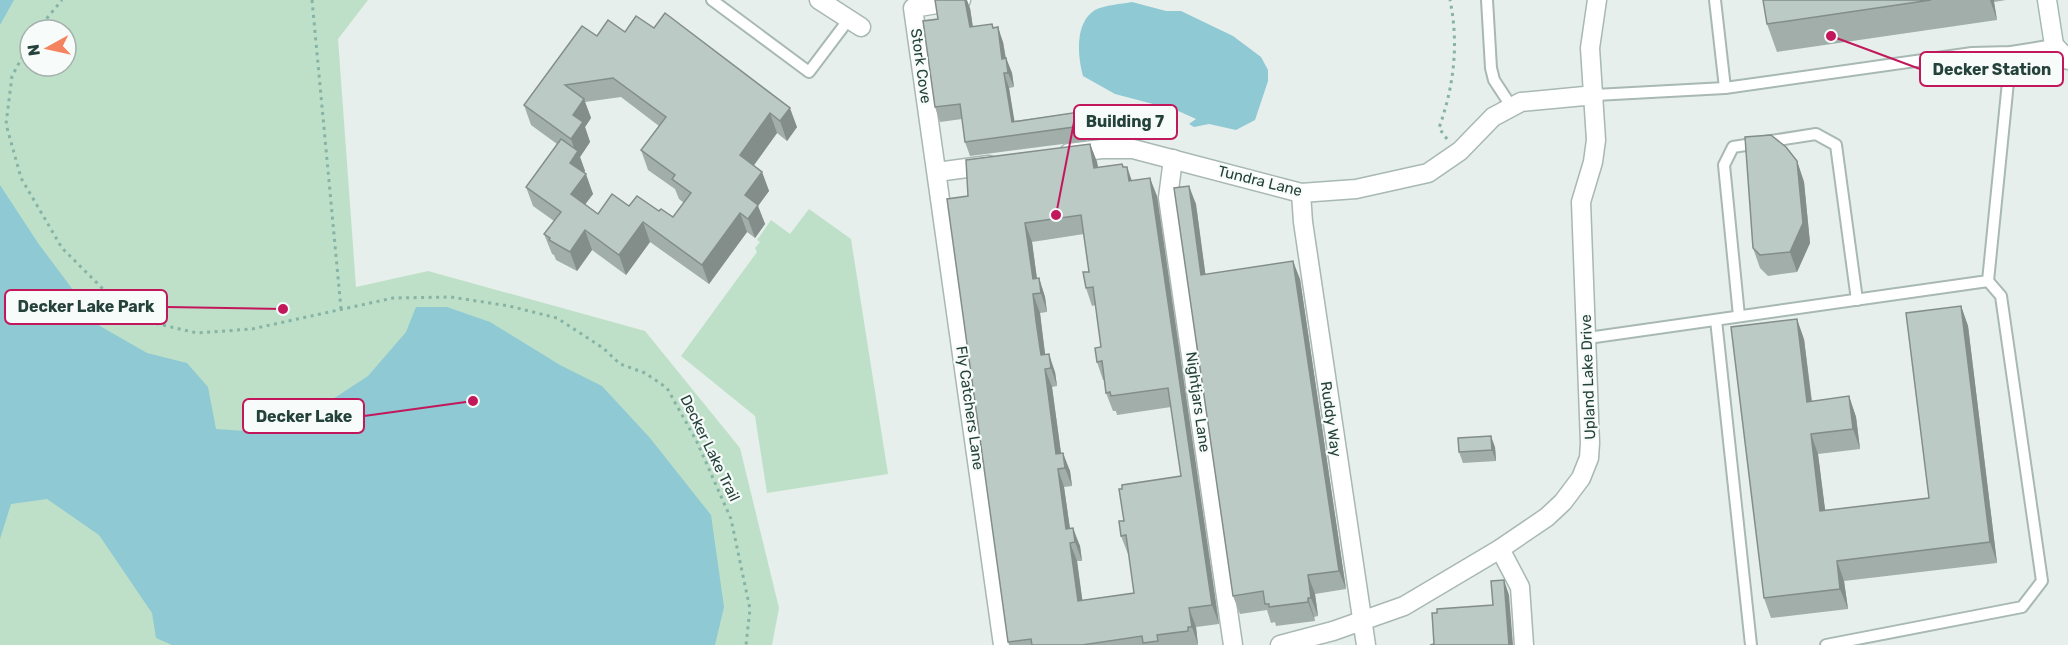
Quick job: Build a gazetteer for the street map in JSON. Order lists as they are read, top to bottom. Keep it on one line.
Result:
{"streets":{"street":["Stork Cove","Tundra Lane","Upland Lake Drive","Nightjars Lane","Fly Catchers Lane","Ruddy Way"],"path":["Decker Lake Trail"]},"crossings":[["Stork Cove","Fly Catchers Lane"],["Tundra Lane","Upland Lake Drive"],["Tundra Lane","Nightjars Lane"],["Tundra Lane","Ruddy Way"],["Upland Lake Drive","Ruddy Way"]],"places":["Decker Station","Building 7","Decker Lake Park","Decker Lake"],"north":"left"}
